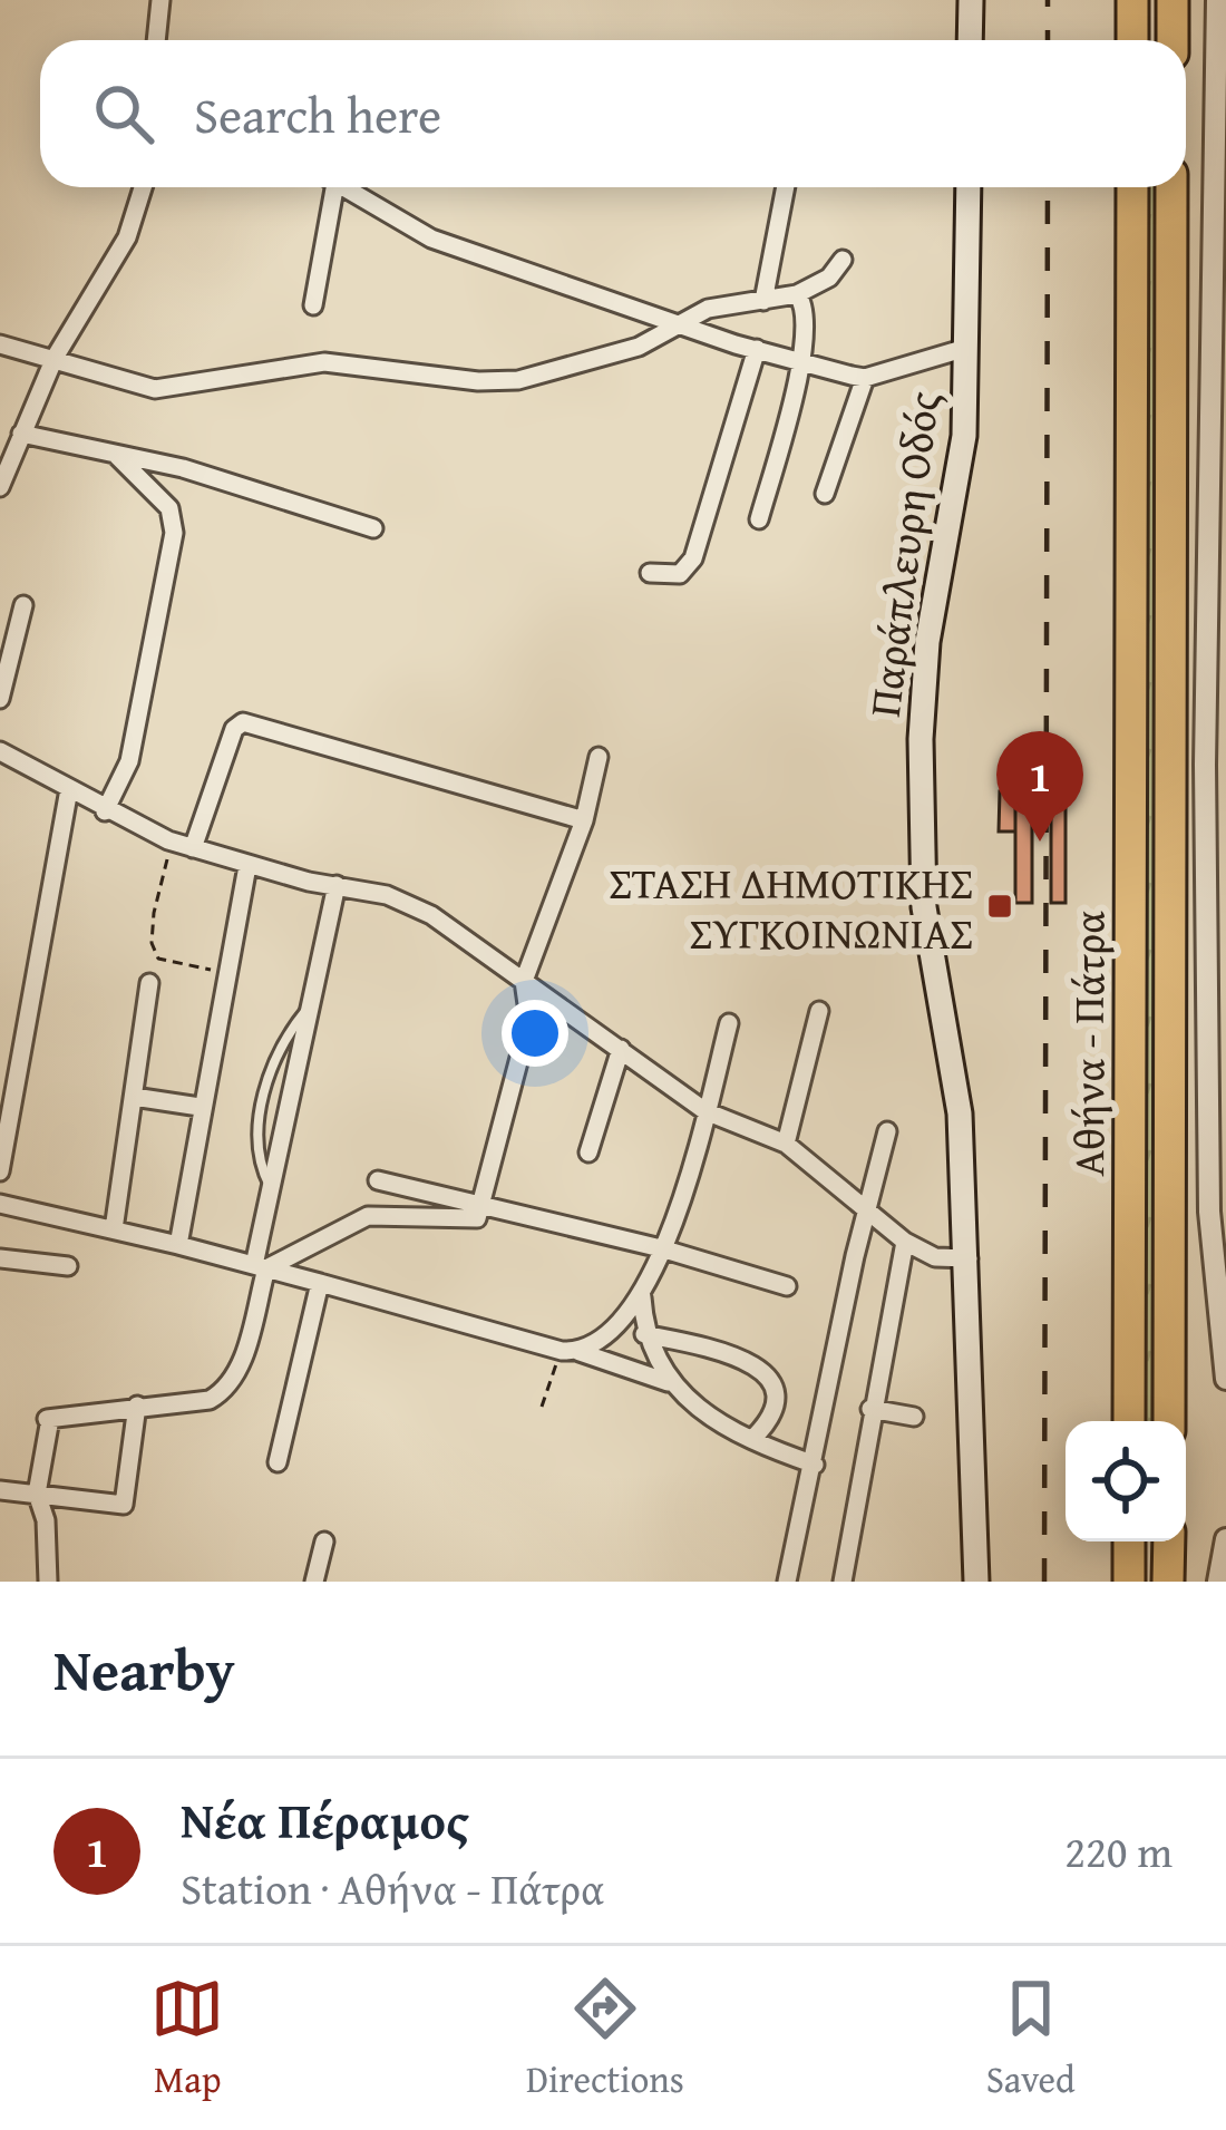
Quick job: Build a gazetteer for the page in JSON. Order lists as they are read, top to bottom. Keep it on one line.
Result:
{"streets":{"highway":["Αθήνα - Πάτρα"],"main road":["Παράπλευρη Οδός"]},"places":{"transit":["ΣΤΑΣΗ ΔΗΜΟΤΙΚΗΣ ΣΥΓΚΟΙΝΩΝΙΑΣ"]},"page":{"search":"Search here","pins":"1","heading":"Nearby","list":[{"mark":"1","name":"Νέα Πέραμος","note":"Station · Αθήνα - Πάτρα","value":"220 m"}],"nav":["Map","Directions","Saved"]}}
